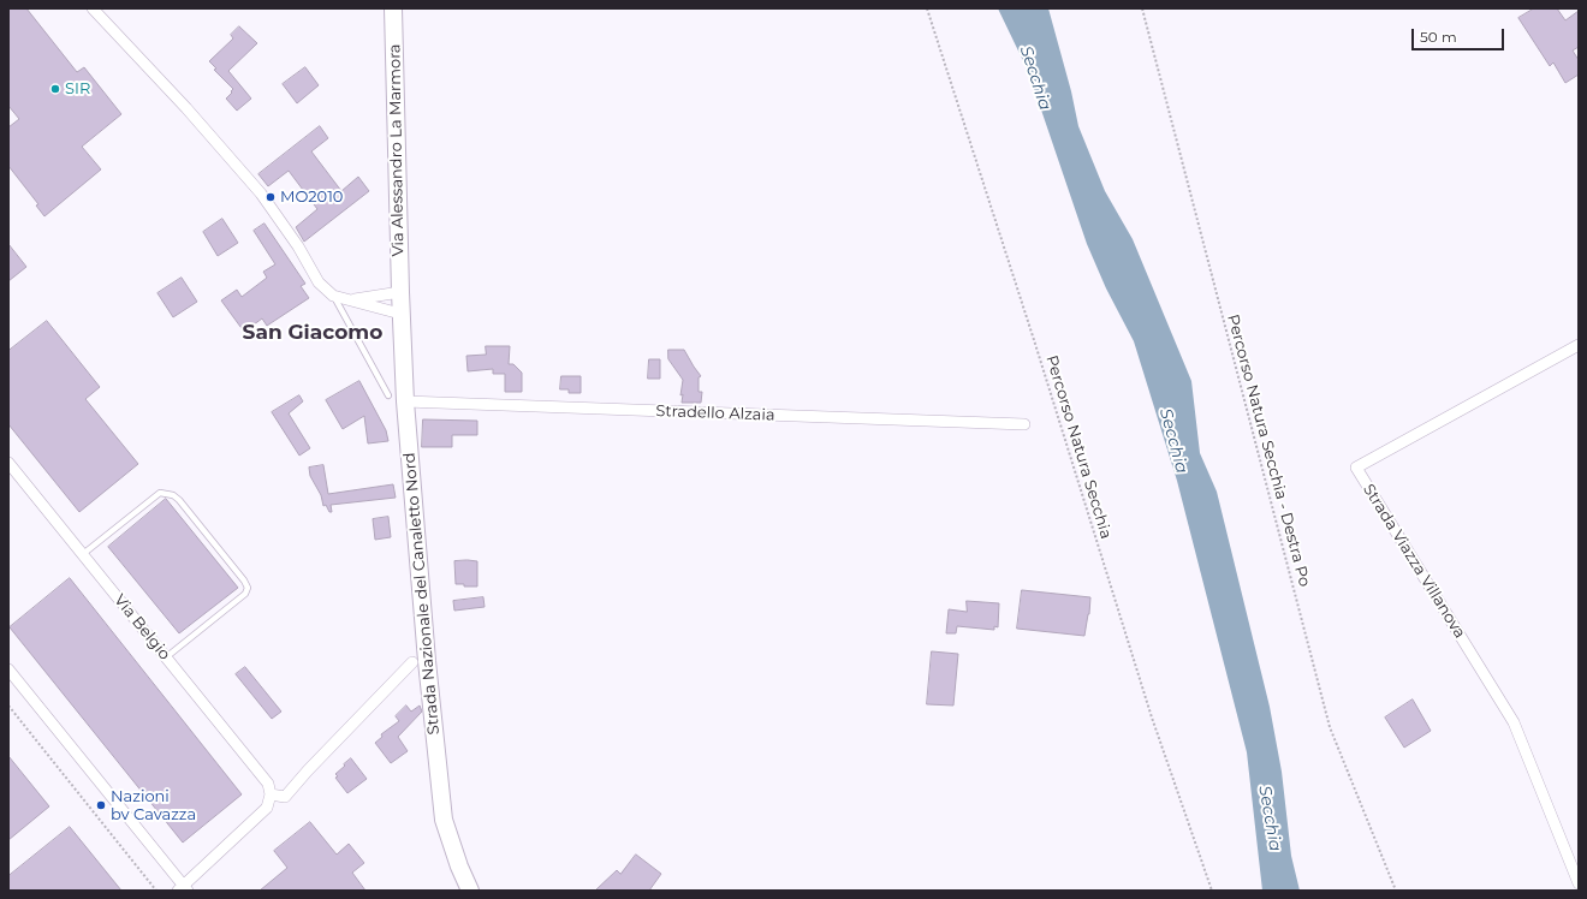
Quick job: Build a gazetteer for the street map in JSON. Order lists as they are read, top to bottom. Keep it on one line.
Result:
{"streets":{"main road":["Via Alessandro La Marmora","Strada Nazionale del Canaletto Nord"],"street":["Stradello Alzaia","Strada Viazza Villanova","Via Belgio"],"path":["Percorso Natura Secchia","Percorso Natura Secchia - Destra Po"]},"crossings":[["Via Alessandro La Marmora","Strada Nazionale del Canaletto Nord"],["Stradello Alzaia","Strada Nazionale del Canaletto Nord"]],"districts":["San Giacomo"],"water":["Secchia"],"places":["SIR","MO2010","Nazioni bv Cavazza"],"scale_bar":"50 m"}
